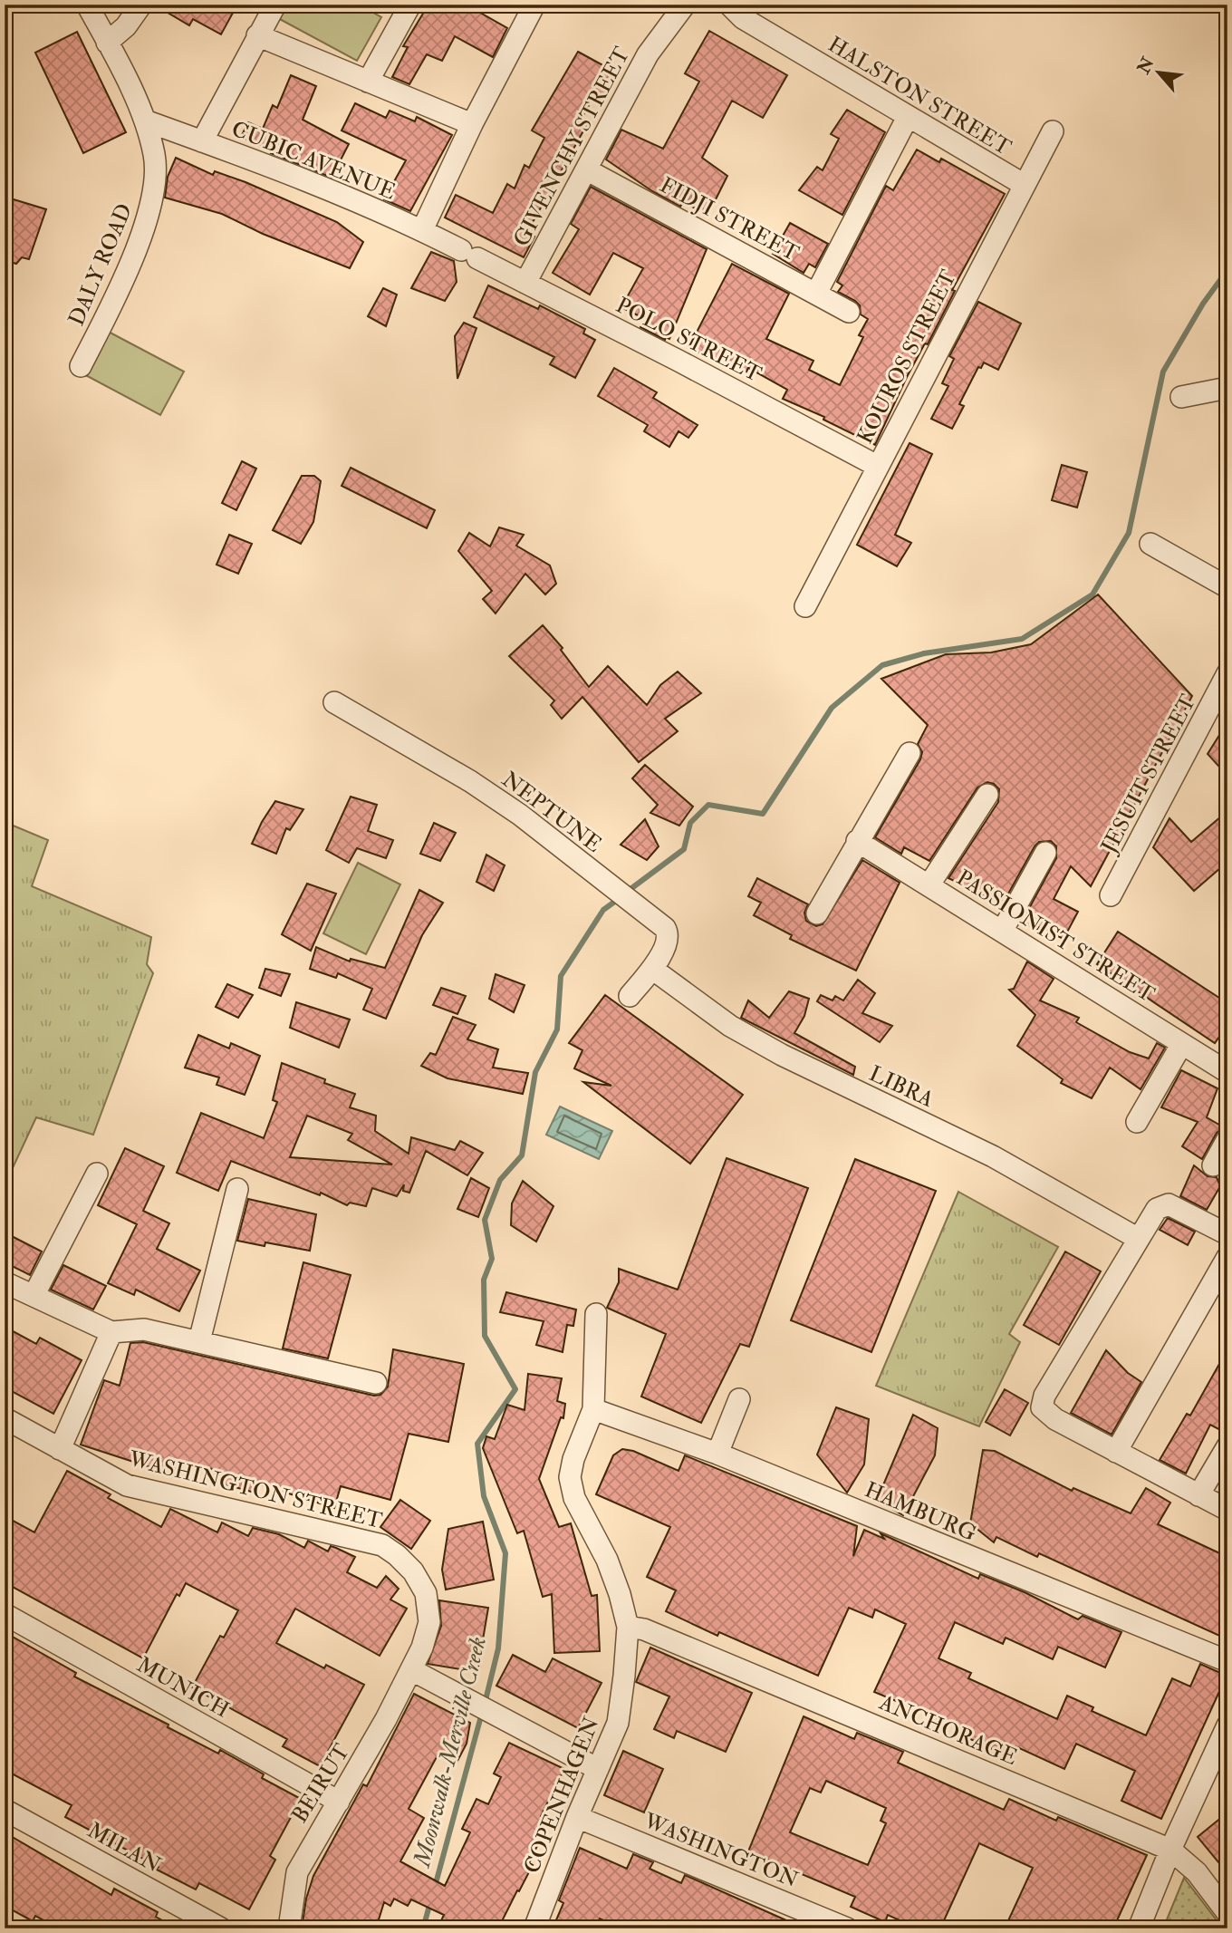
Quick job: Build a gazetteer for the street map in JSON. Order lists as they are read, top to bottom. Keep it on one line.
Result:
{"streets":{"street":["HALSTON STREET","GIVENCHY STREET","CUBIC AVENUE","FIDJI STREET","DALY ROAD","POLO STREET","KOUROS STREET","JESUIT STREET","NEPTUNE","PASSIONIST STREET","LIBRA","WASHINGTON STREET","HAMBURG","MUNICH","ANCHORAGE","BEIRUT","COPENHAGEN","MILAN","WASHINGTON"]},"crossings":[["HALSTON STREET","KOUROS STREET"],["GIVENCHY STREET","FIDJI STREET"],["GIVENCHY STREET","POLO STREET"],["CUBIC AVENUE","DALY ROAD"],["CUBIC AVENUE","POLO STREET"],["POLO STREET","KOUROS STREET"],["NEPTUNE","LIBRA"],["WASHINGTON STREET","BEIRUT"],["HAMBURG","COPENHAGEN"],["MUNICH","BEIRUT"],["ANCHORAGE","COPENHAGEN"],["COPENHAGEN","WASHINGTON"]],"water":["Moonwalk-Merville Creek"],"north":"top left"}
